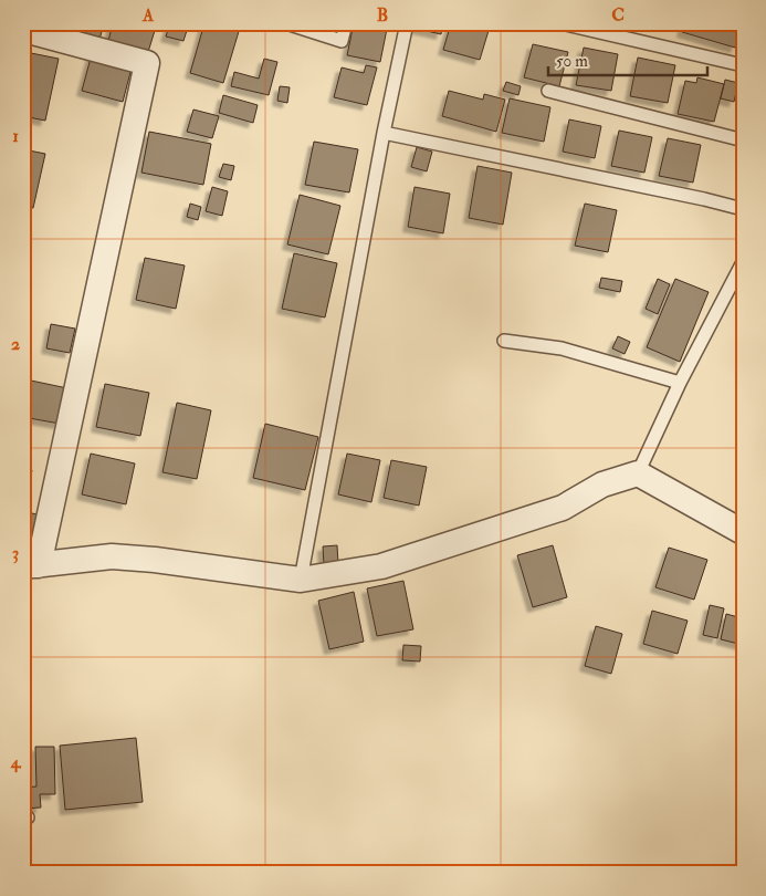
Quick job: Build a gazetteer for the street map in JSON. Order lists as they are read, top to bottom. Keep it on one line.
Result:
{"scale_bar":"50 m","grid":{"columns":["A","B","C"],"rows":["1","2","3","4"]}}
